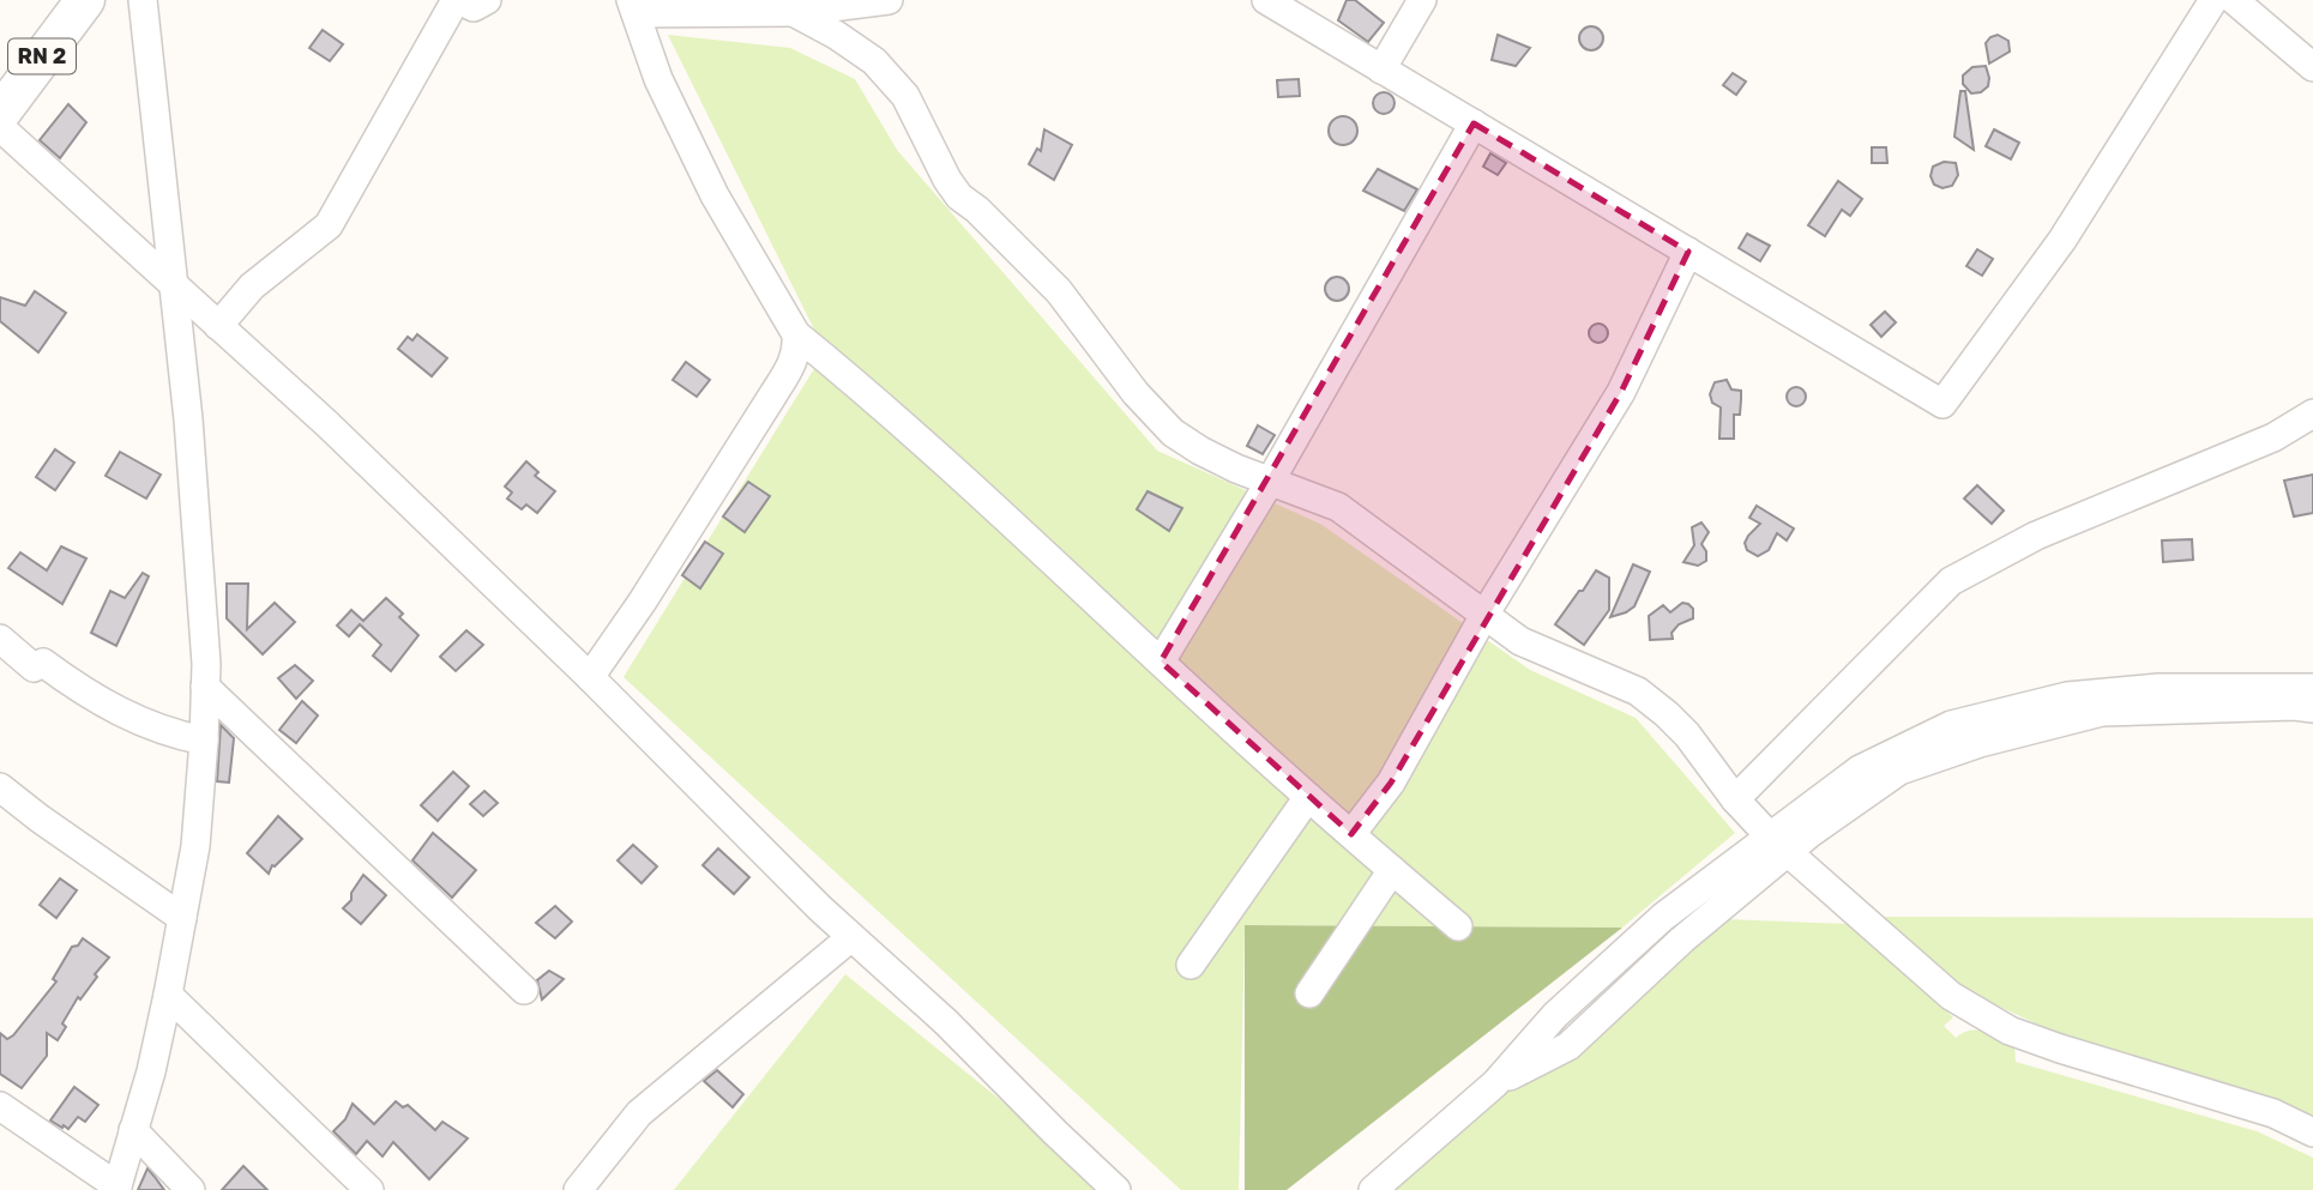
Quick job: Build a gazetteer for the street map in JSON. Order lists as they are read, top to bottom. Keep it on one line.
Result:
{"streets":{"highway":["RN 2"]}}
